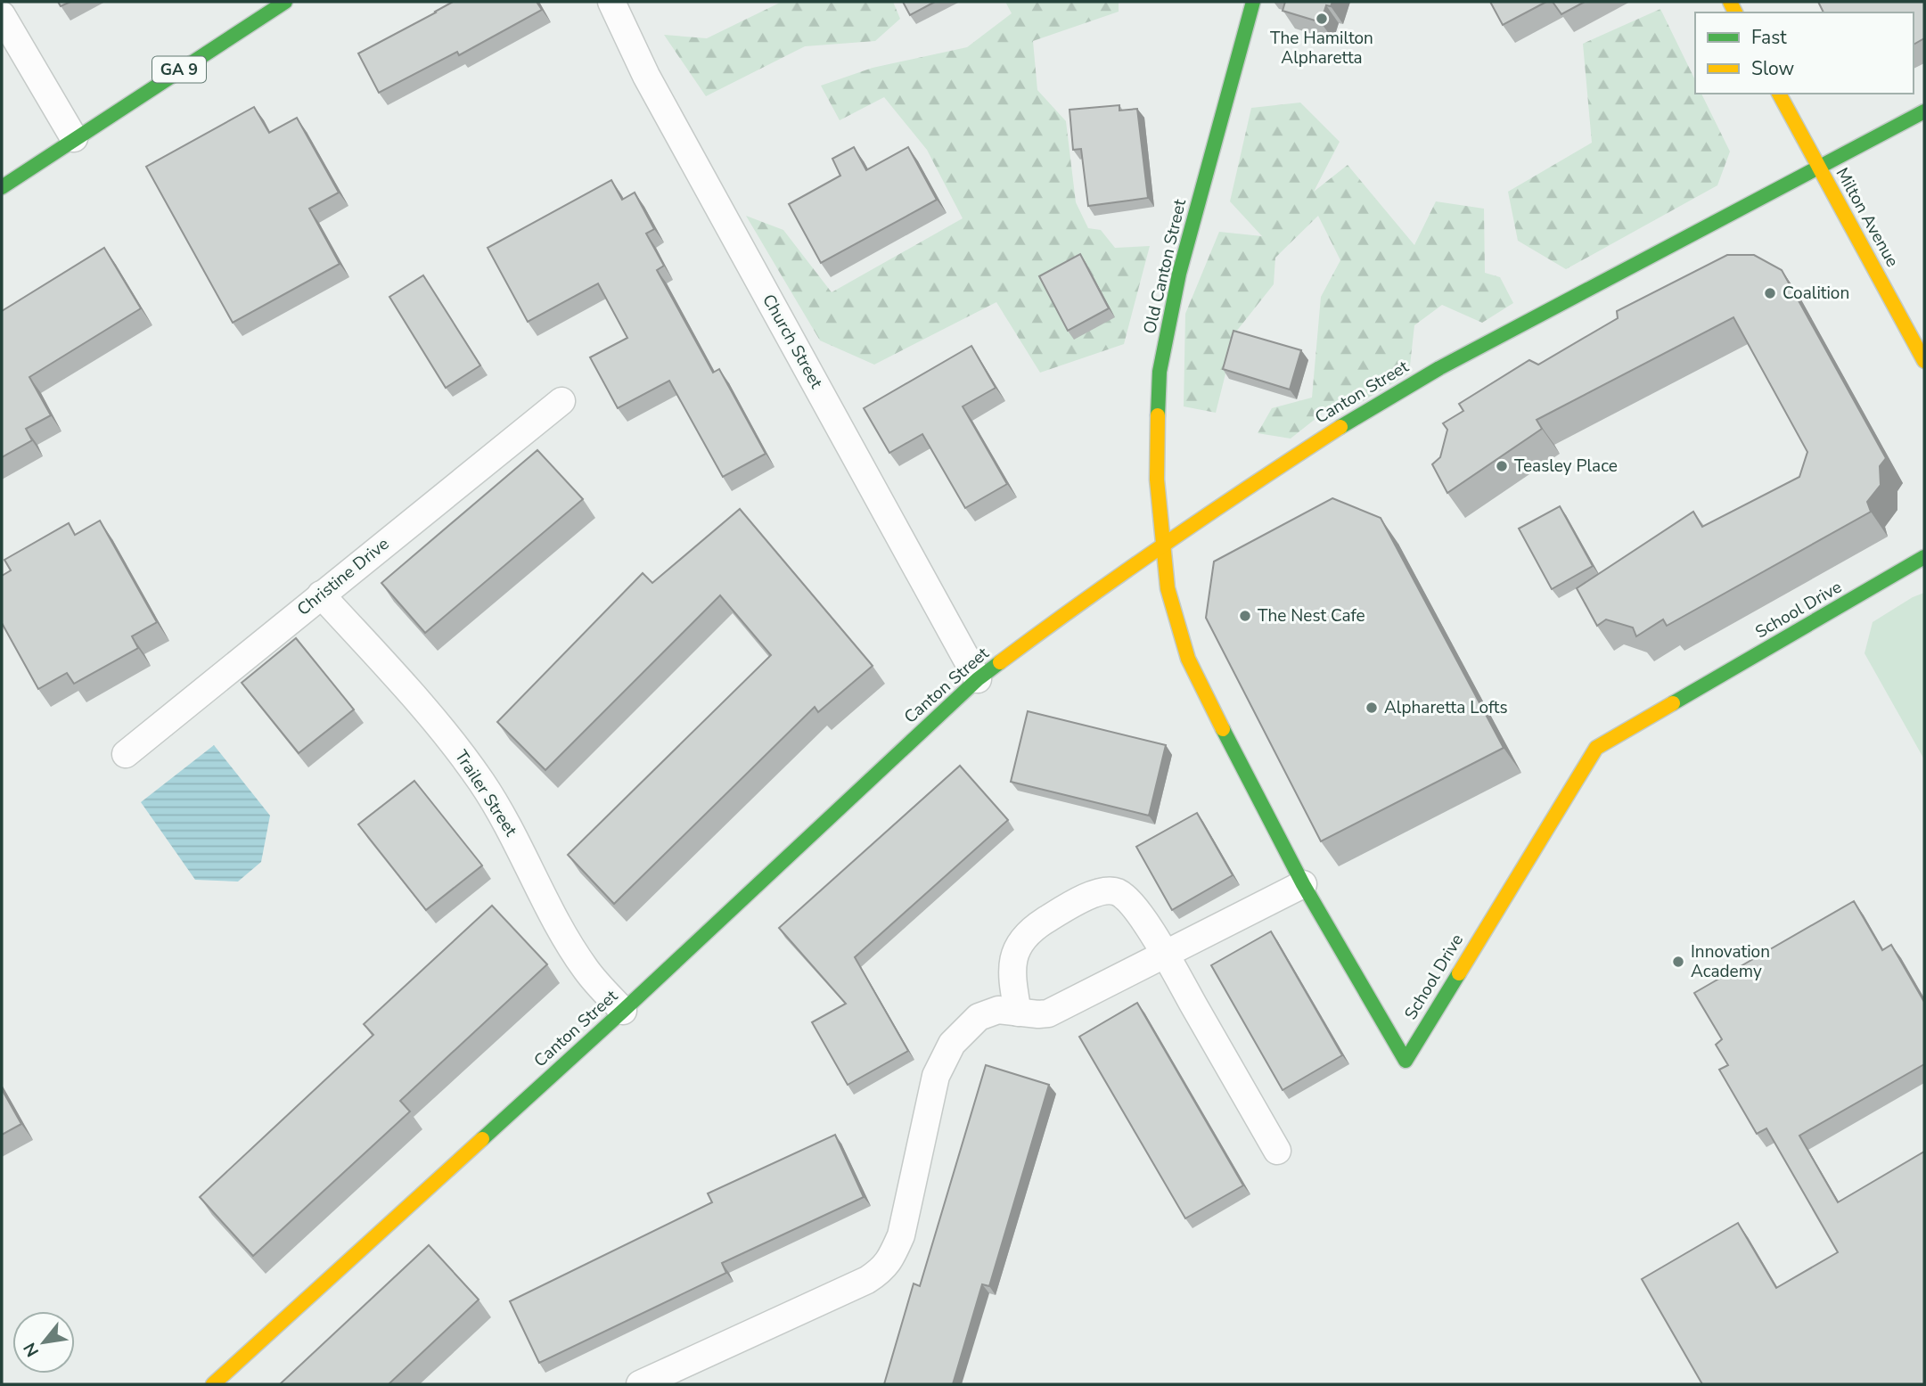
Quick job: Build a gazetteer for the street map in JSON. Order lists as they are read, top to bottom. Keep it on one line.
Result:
{"streets":{"street":["GA 9","Milton Avenue","Old Canton Street","Church Street","Canton Street","Christine Drive","School Drive","Trailer Street"]},"crossings":[["Milton Avenue","Canton Street"],["Old Canton Street","Canton Street"],["Old Canton Street","School Drive"],["Church Street","Canton Street"],["Canton Street","School Drive"],["Canton Street","Trailer Street"],["Christine Drive","Trailer Street"]],"places":["The Hamilton Alpharetta","Coalition","Teasley Place","The Nest Cafe","Alpharetta Lofts","Innovation Academy"],"legend":["Fast","Slow"],"north":"bottom left"}
